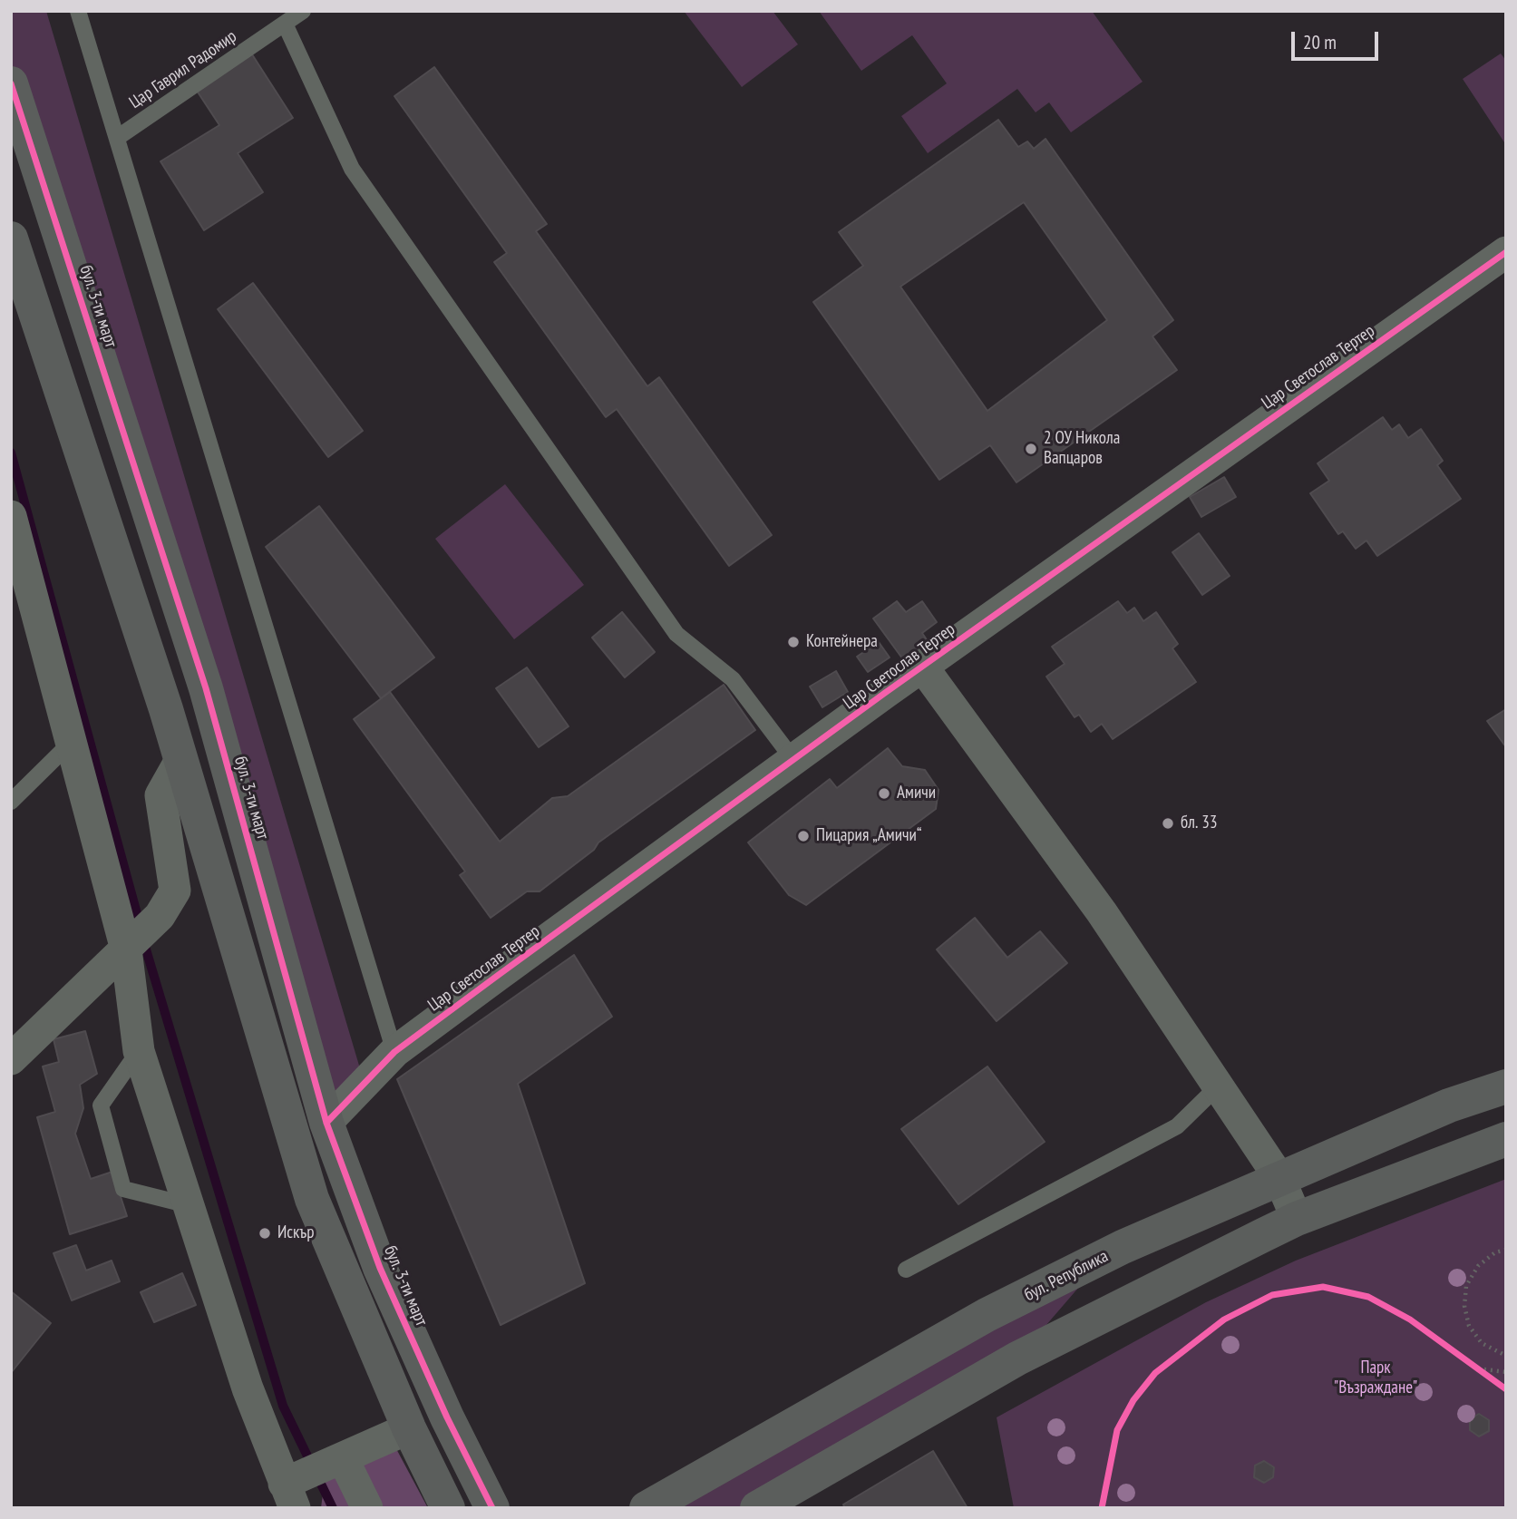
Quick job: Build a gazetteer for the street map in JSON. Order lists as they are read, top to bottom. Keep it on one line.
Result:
{"streets":{"street":["бул. 3-ти март","Цар Светослав Тертер","бул. Република"],"lane":["Цар Гаврил Радомир"]},"crossings":[["бул. 3-ти март","Цар Светослав Тертер"]],"parks":["Парк \"Възраждане\""],"places":["2 ОУ Никола Вапцаров","Контейнера","Амичи","бл. 33","Пицария „Амичи“","Искър"],"scale_bar":"20 m"}
